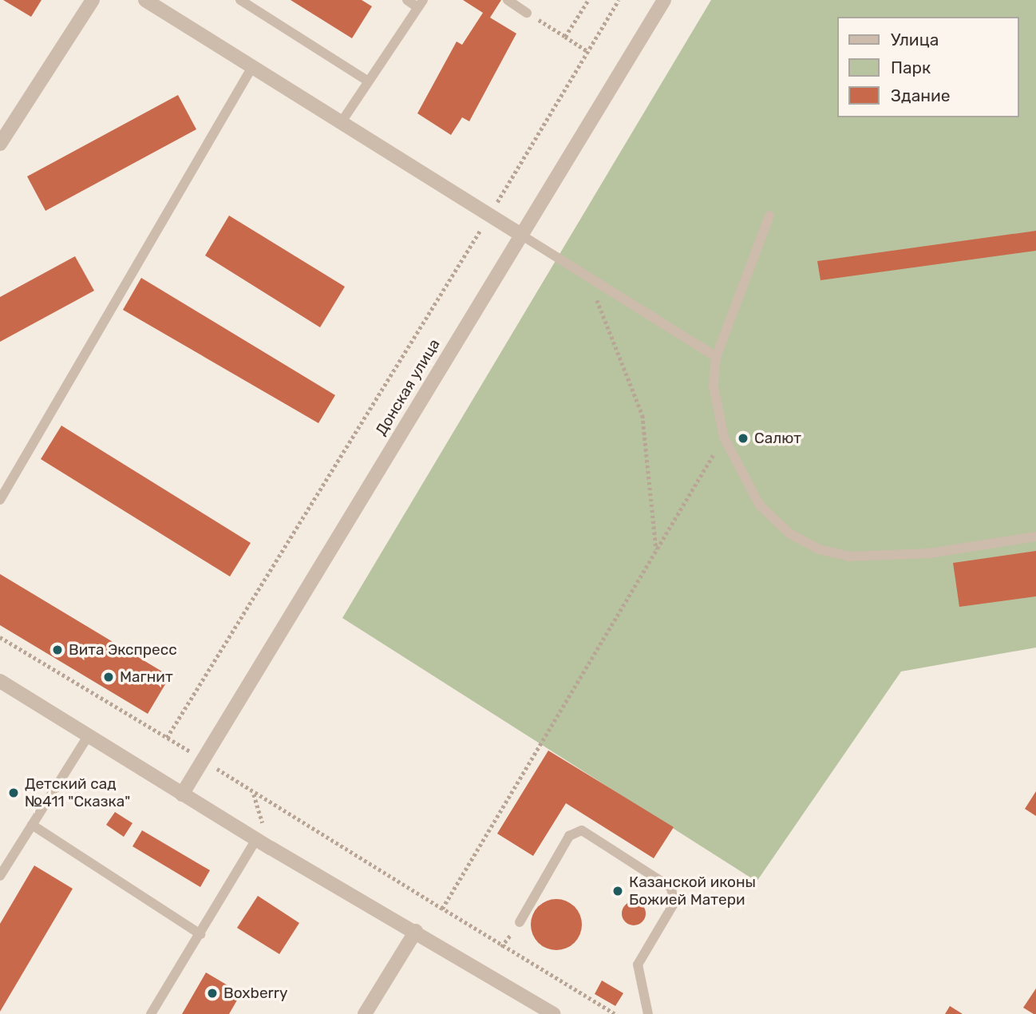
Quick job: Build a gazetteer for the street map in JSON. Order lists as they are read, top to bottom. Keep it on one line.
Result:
{"streets":{"street":["Донская улица"]},"places":["Салют","Вита Экспресс","Магнит","Детский сад №411 \"Сказка\"","Казанской иконы Божией Матери","Boxberry"],"legend":["Улица","Парк","Здание"]}
